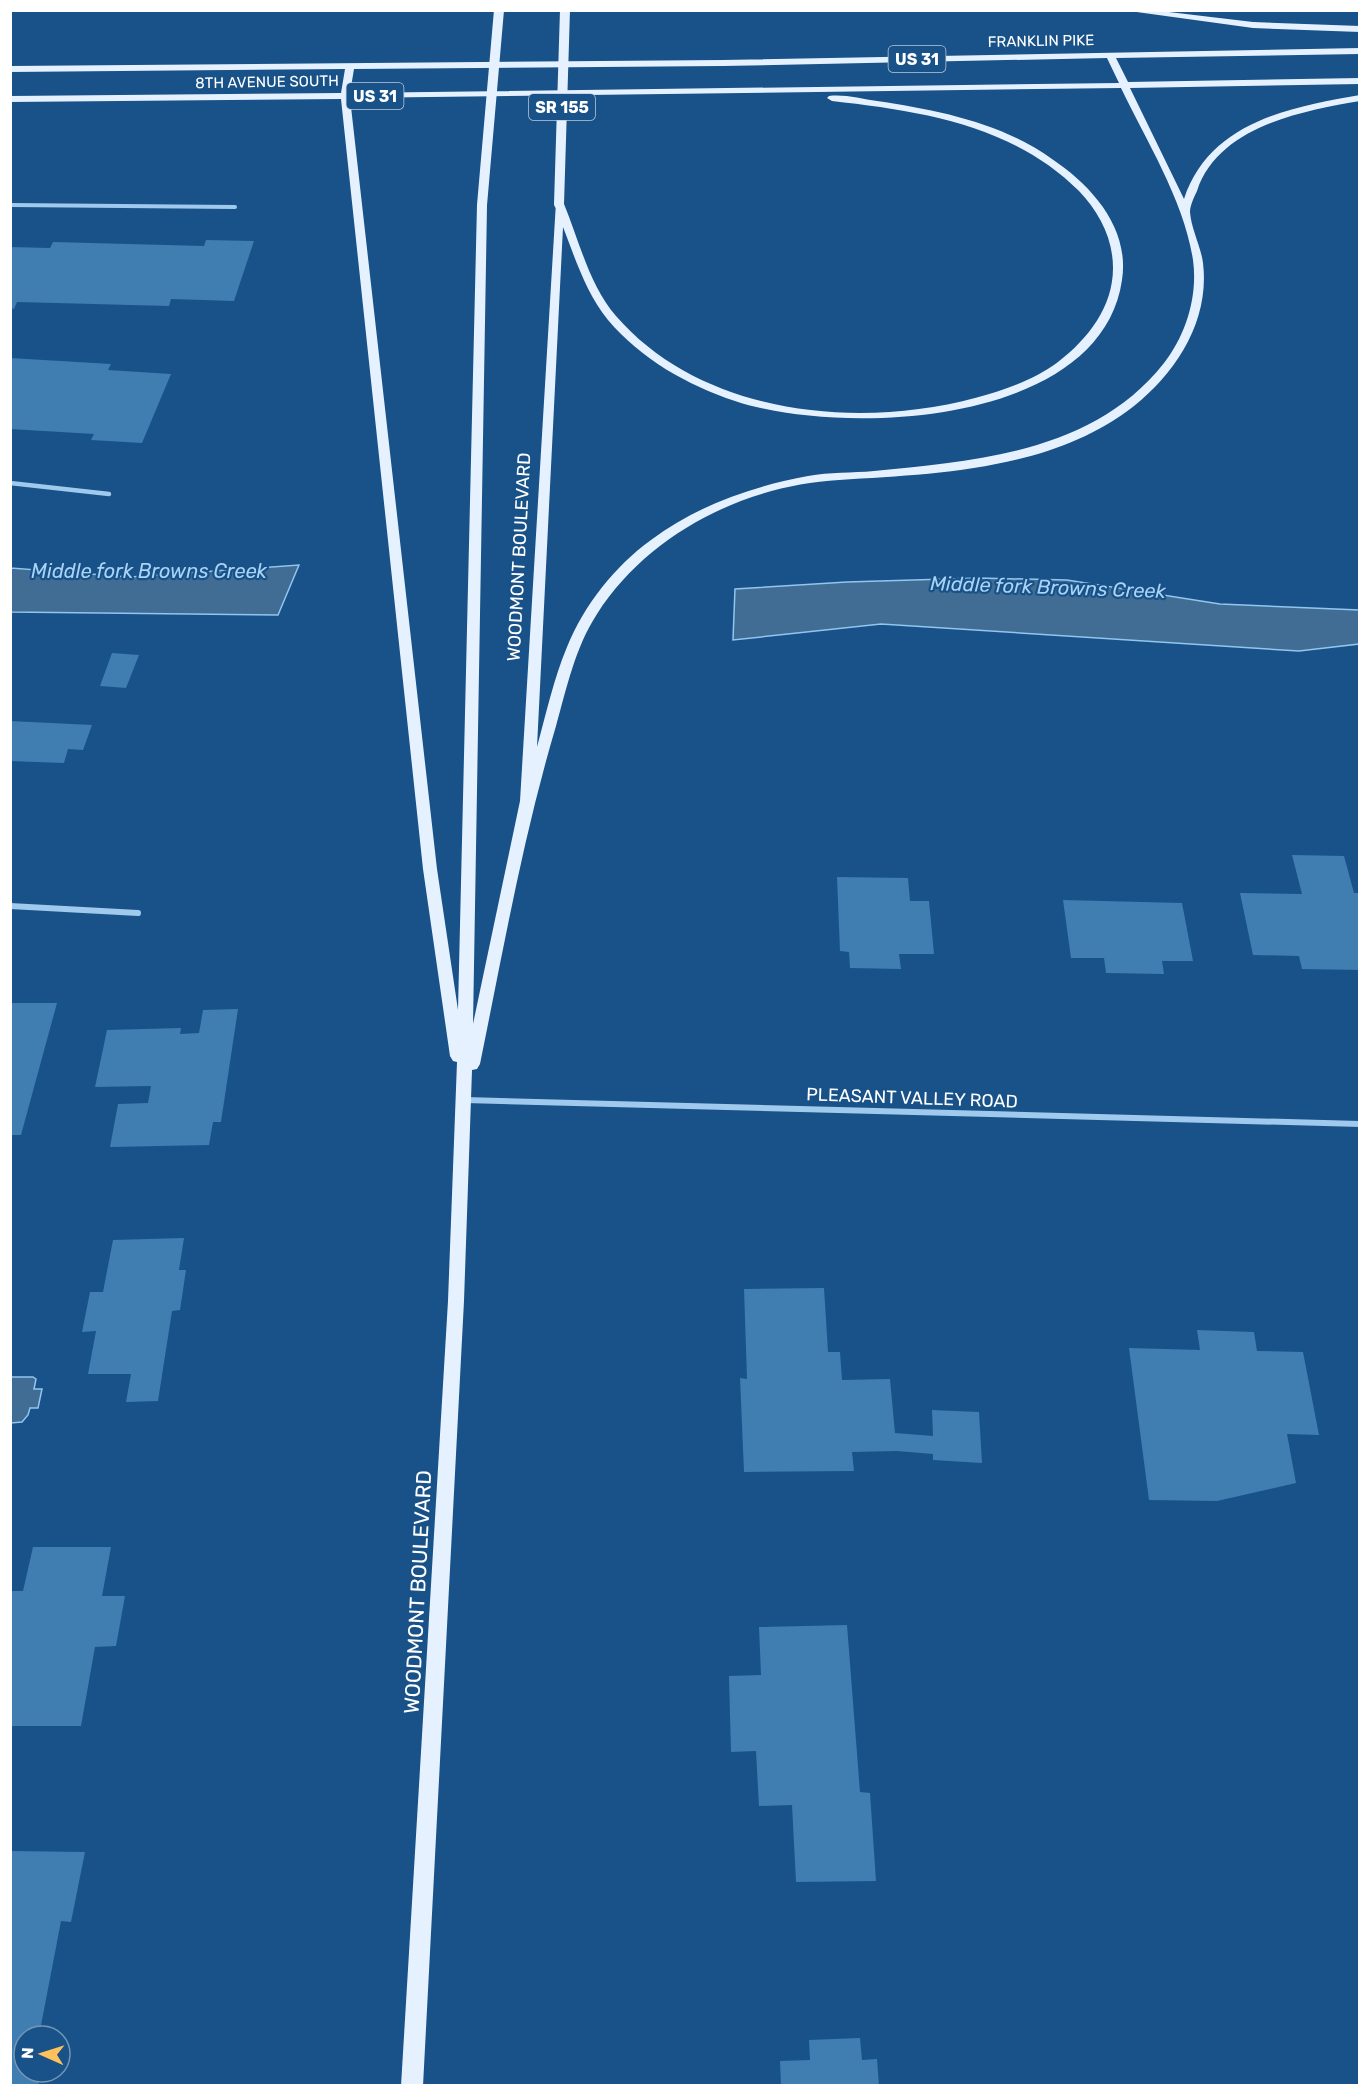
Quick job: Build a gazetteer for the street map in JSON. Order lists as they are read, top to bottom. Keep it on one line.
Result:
{"streets":{"main road":["FRANKLIN PIKE","US 31","8TH AVENUE SOUTH","SR 155","WOODMONT BOULEVARD"],"street":["PLEASANT VALLEY ROAD"]},"crossings":[["FRANKLIN PIKE","8TH AVENUE SOUTH"],["US 31","8TH AVENUE SOUTH"],["WOODMONT BOULEVARD","PLEASANT VALLEY ROAD"]],"water":["Middle fork Browns Creek"],"north":"left"}
